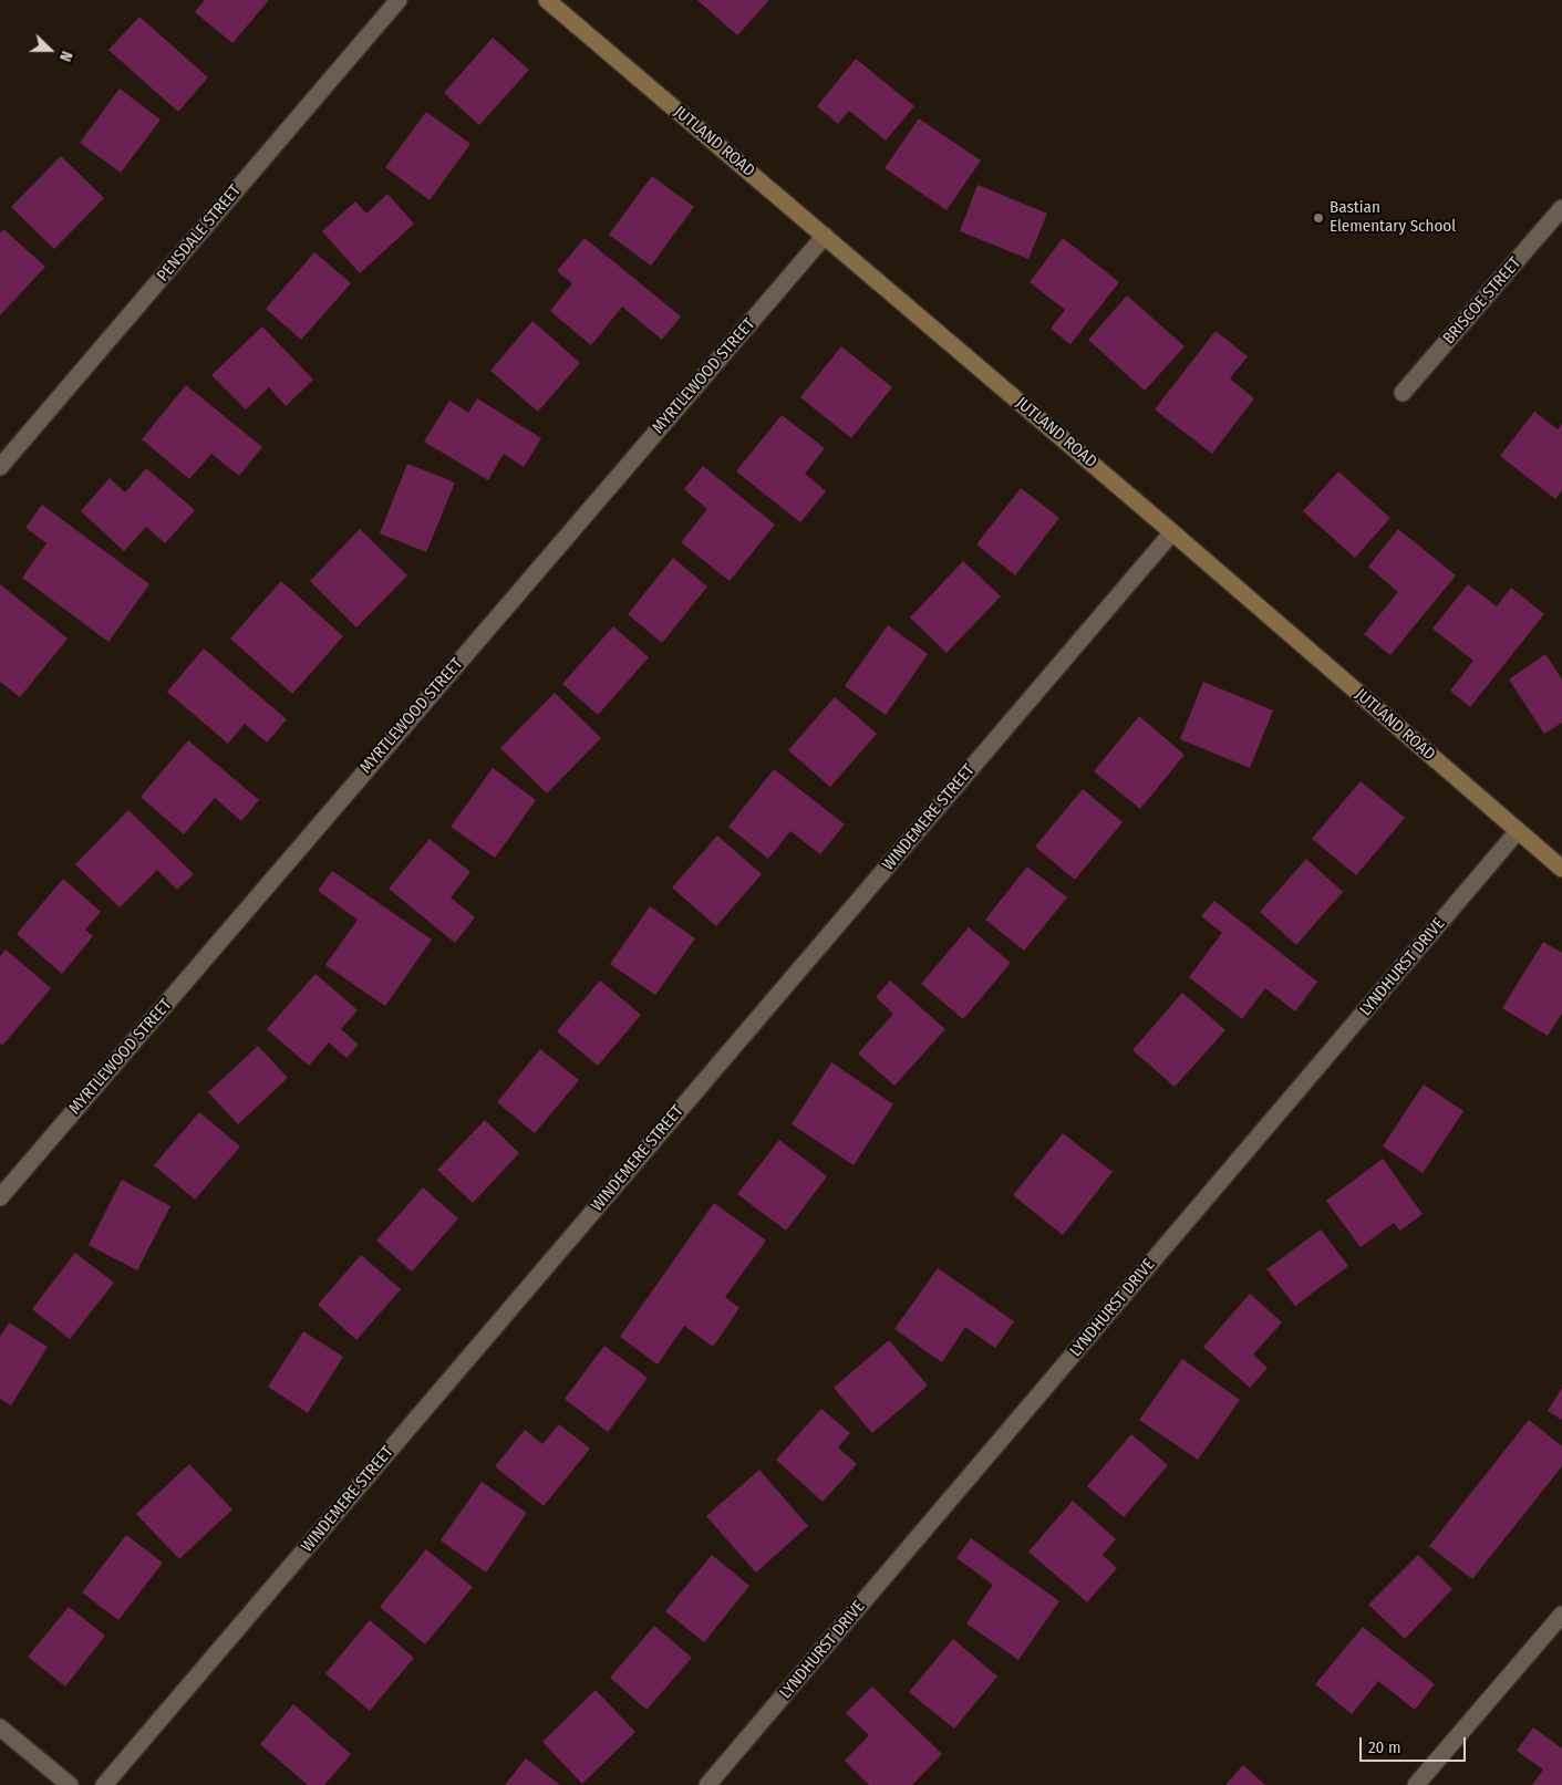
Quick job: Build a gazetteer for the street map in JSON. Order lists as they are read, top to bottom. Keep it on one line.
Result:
{"streets":{"street":["JUTLAND ROAD","PENSDALE STREET","BRISCOE STREET","MYRTLEWOOD STREET","WINDEMERE STREET","LYNDHURST DRIVE"]},"crossings":[["JUTLAND ROAD","MYRTLEWOOD STREET"],["JUTLAND ROAD","WINDEMERE STREET"],["JUTLAND ROAD","LYNDHURST DRIVE"]],"places":["Bastian Elementary School"],"scale_bar":"20 m","north":"right"}
